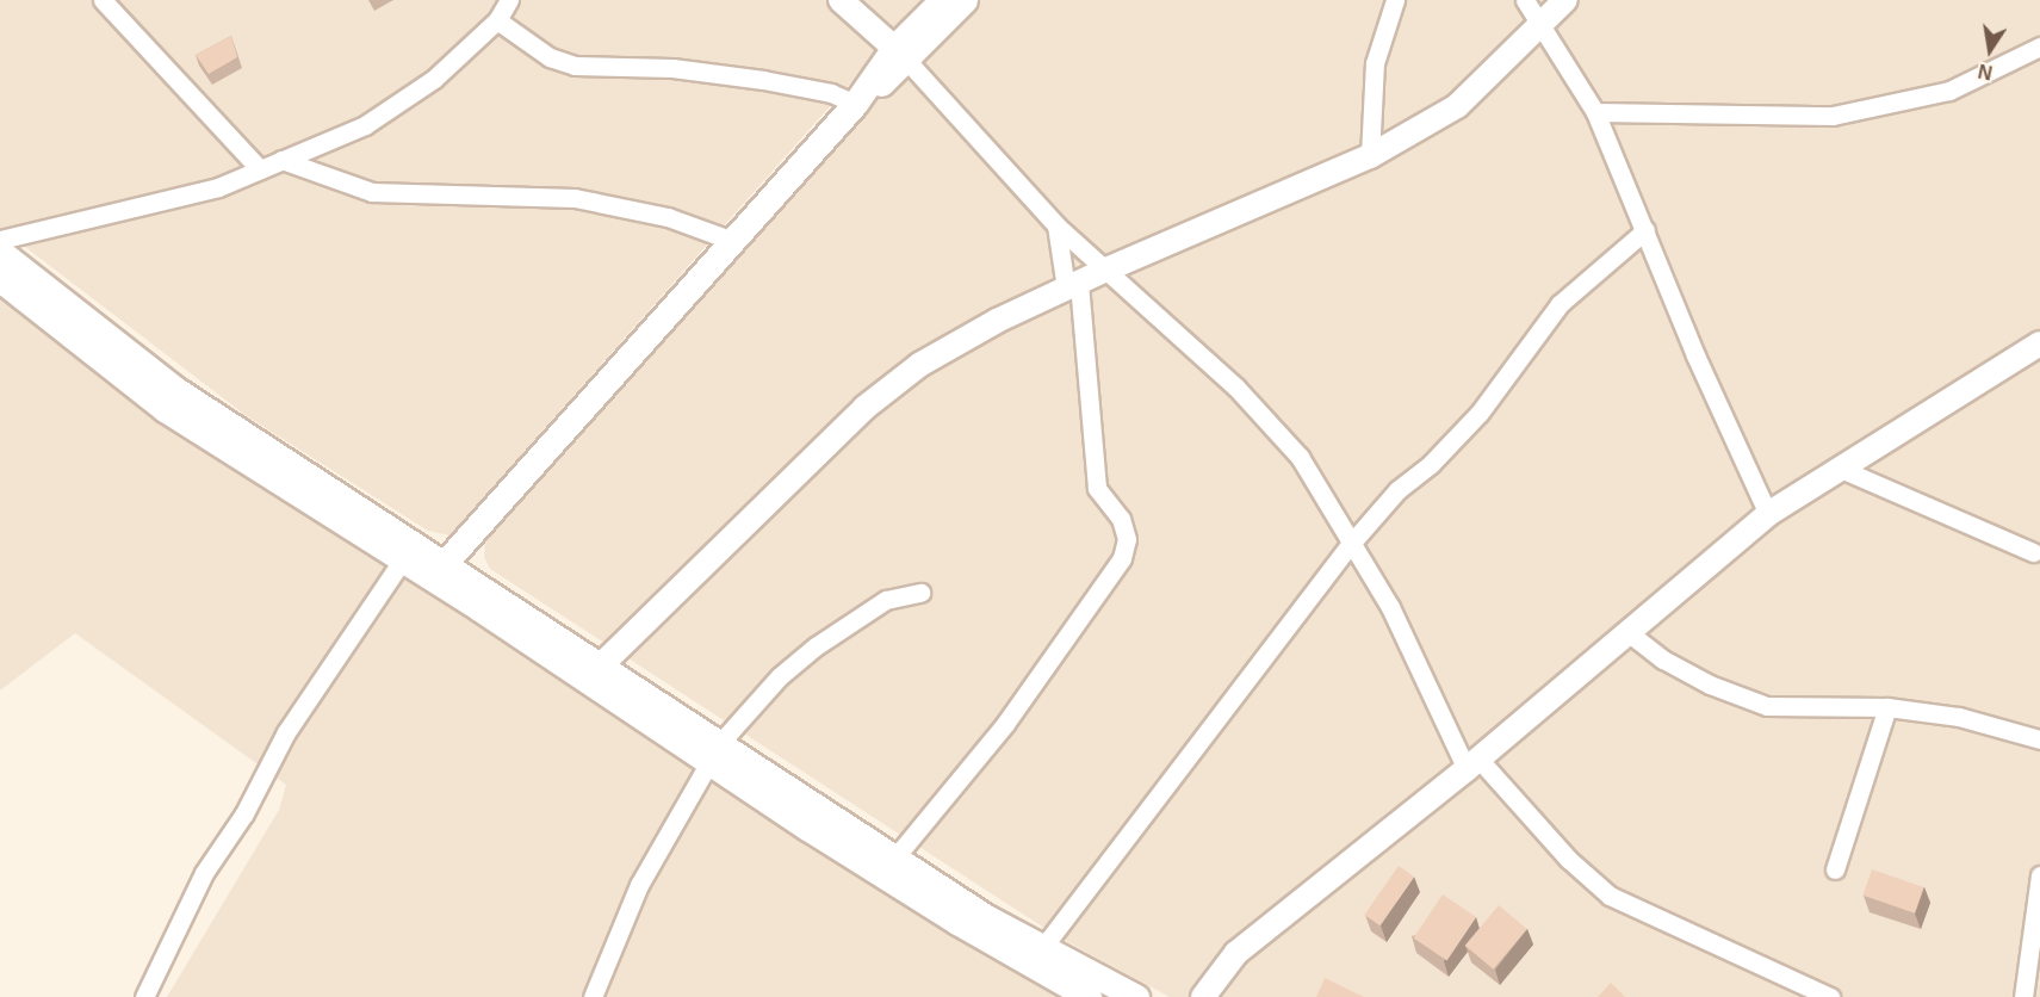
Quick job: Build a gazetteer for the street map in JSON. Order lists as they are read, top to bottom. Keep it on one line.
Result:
{"north":"bottom"}
